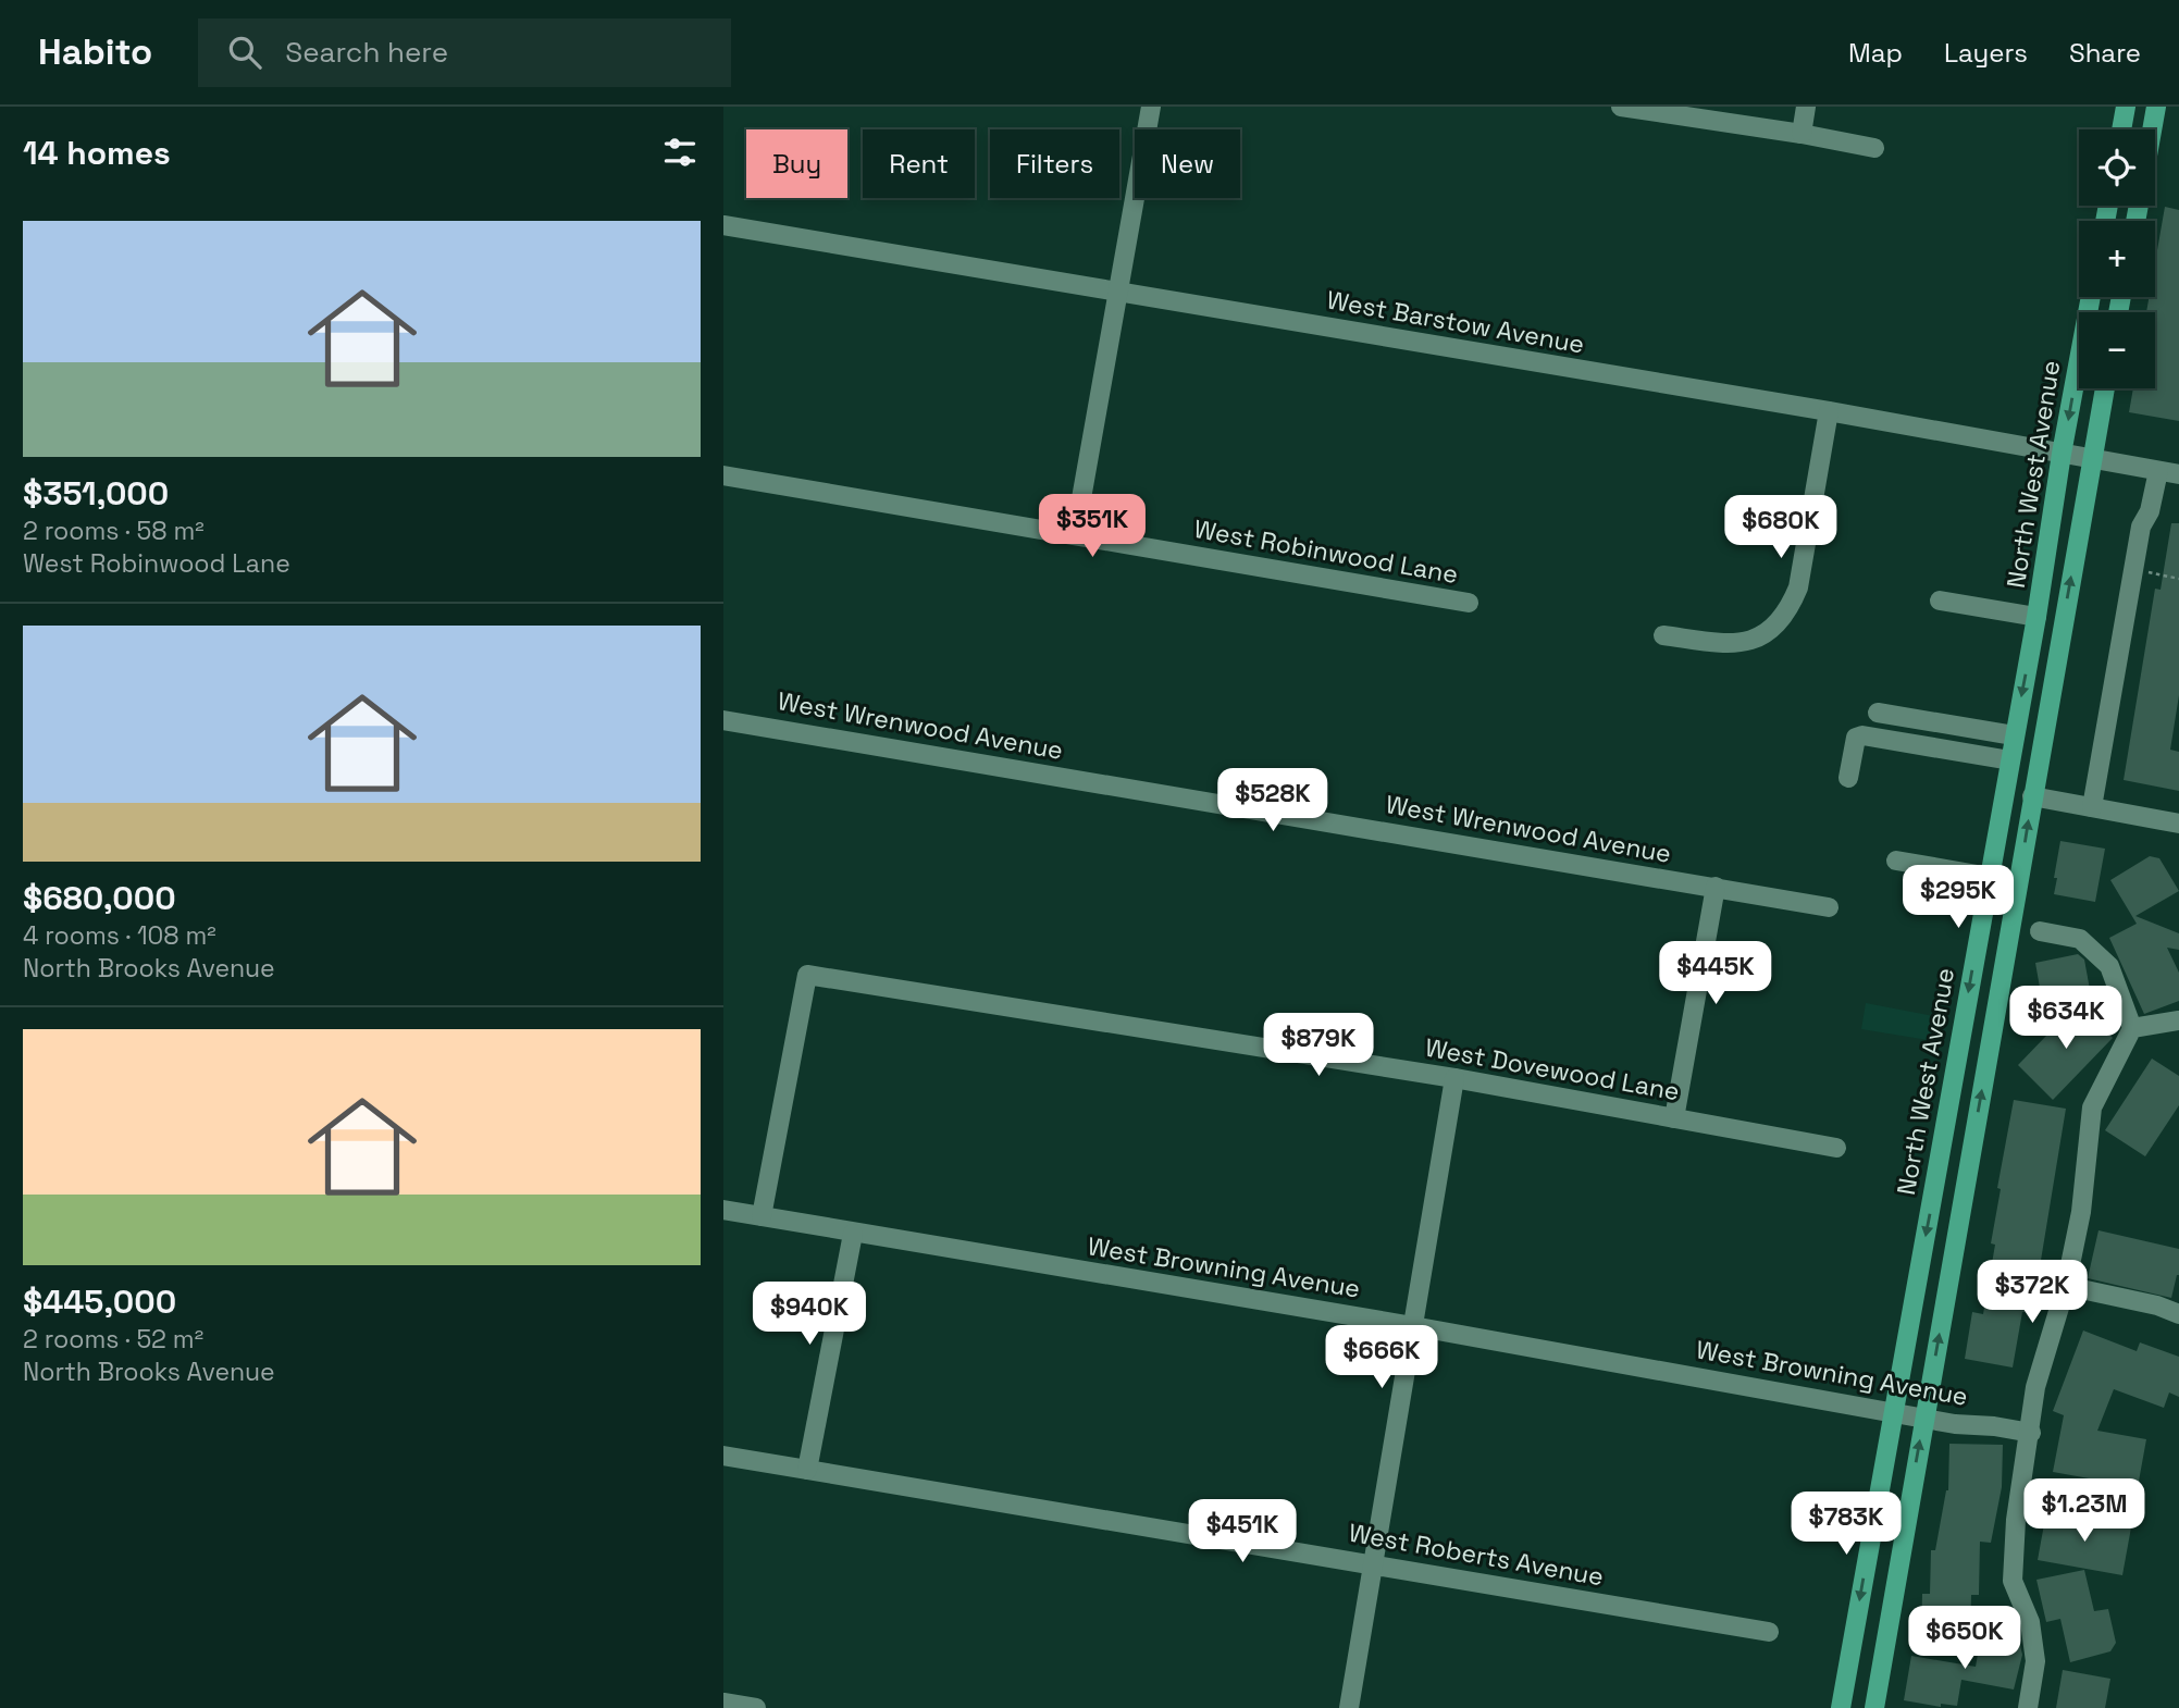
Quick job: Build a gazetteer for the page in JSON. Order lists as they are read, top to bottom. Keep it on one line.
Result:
{"streets":{"main road":["North West Avenue"],"street":["West Barstow Avenue","West Robinwood Lane","West Wrenwood Avenue","West Dovewood Lane","West Browning Avenue","West Roberts Avenue"]},"crossings":[["West Barstow Avenue","North West Avenue"],["North West Avenue","West Browning Avenue"],["West Dovewood Lane","West Browning Avenue"]],"page":{"header":"Habito","search":"Search here","nav":["Map","Layers","Share"],"heading":"14 homes","map_buttons":["+","−"],"chip":["Buy","Rent","Filters","New"],"list":[{"name":"$351,000","note":"2 rooms · 58 m² · West Robinwood Lane"},{"name":"$680,000","note":"4 rooms · 108 m² · North Brooks Avenue"},{"name":"$445,000","note":"2 rooms · 52 m² · North Brooks Avenue"}],"price":["$351K","$680K","$528K","$295K","$445K","$634K","$879K","$372K","$940K","$666K","$1.23M","$783K","$451K","$650K"]}}
